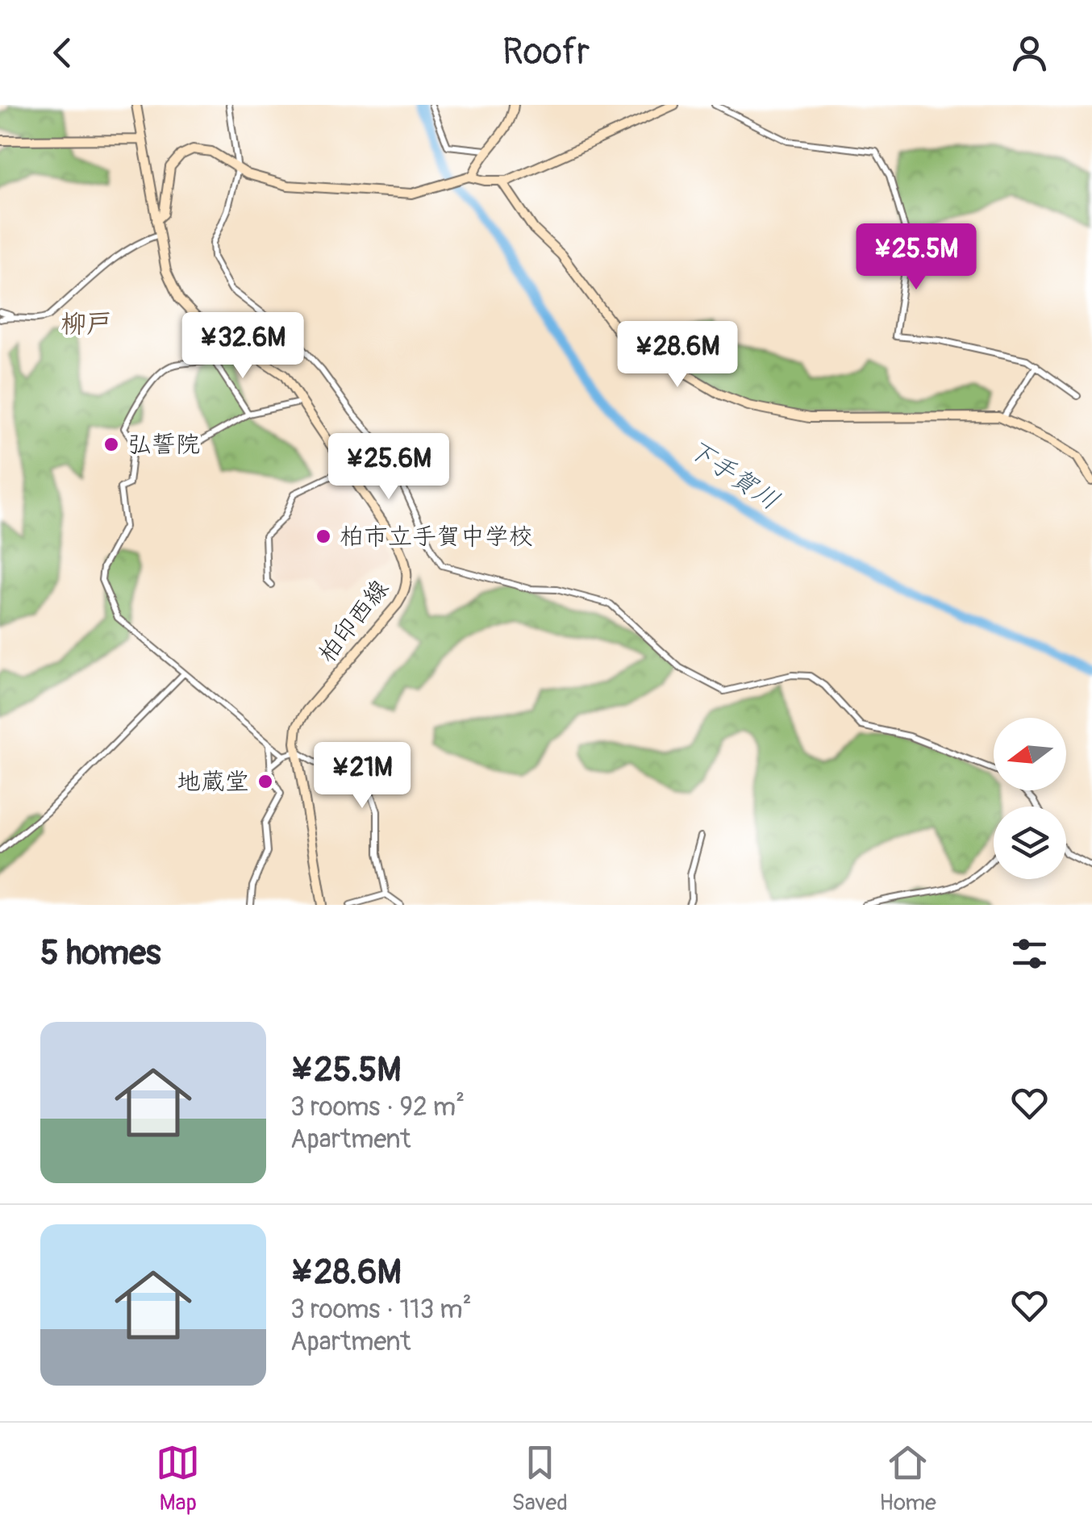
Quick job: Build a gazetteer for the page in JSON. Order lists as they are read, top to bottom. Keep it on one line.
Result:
{"streets":{"street":["柏印西線"]},"districts":["柳戸"],"water":["下手賀川"],"places":["弘誓院","柏市立手賀中学校","地蔵堂"],"north":"left","page":{"header":"Roofr","price":["¥25.5M","¥32.6M","¥28.6M","¥25.6M","¥21M"],"heading":"5 homes","list":[{"name":"¥25.5M","note":"3 rooms · 92 m² · Apartment"},{"name":"¥28.6M","note":"3 rooms · 113 m² · Apartment"}],"tabs":["Map","Saved","Home"]}}
